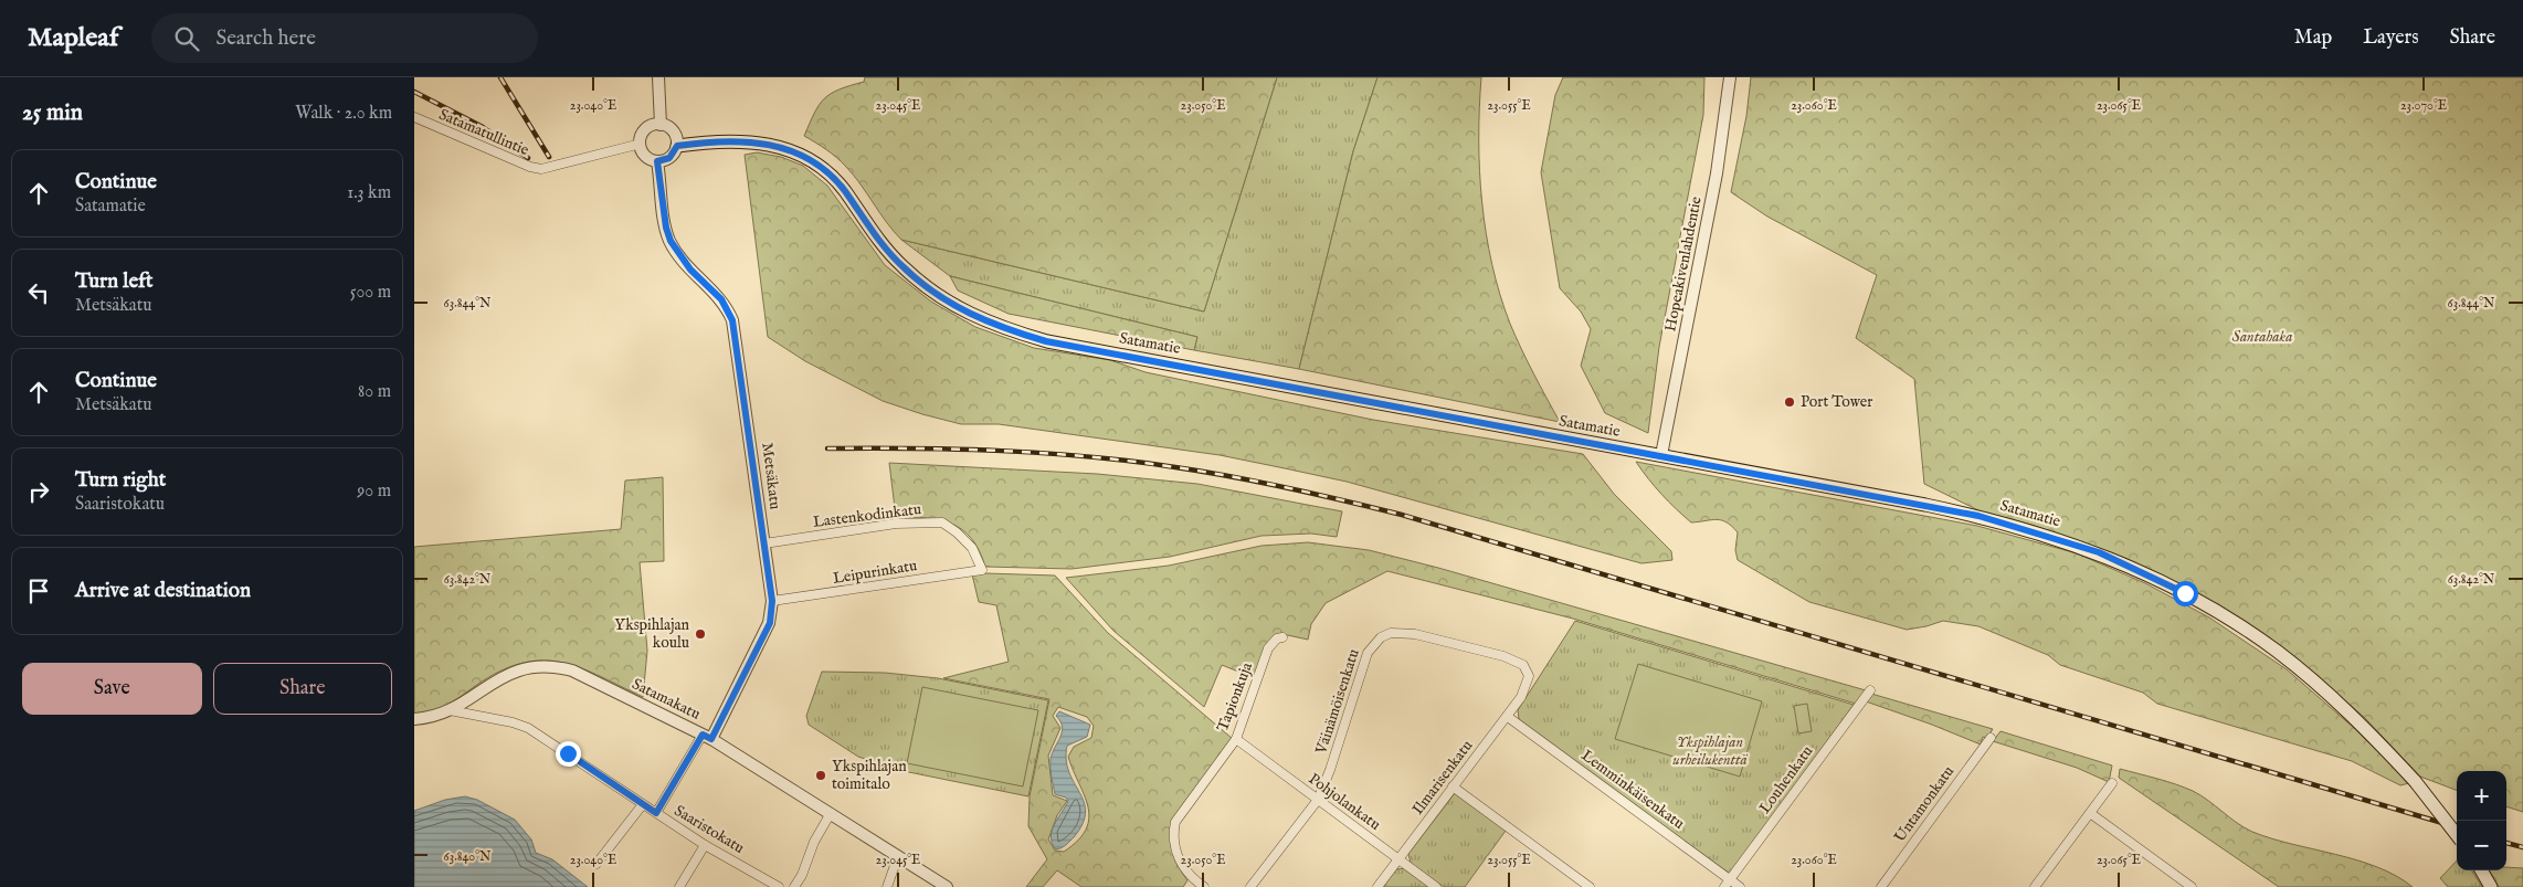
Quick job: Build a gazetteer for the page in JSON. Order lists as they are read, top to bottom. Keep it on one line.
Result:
{"streets":{"main road":["Satamatie"],"street":["Satamatullintie","Hopeakivenlahdentie","Metsäkatu","Lastenkodinkatu","Leipurinkatu","Tapionkuja","Satamakatu","Väinämöisenkatu","Ilmarisenkatu","Louhenkatu","Lemminkäisenkatu","Pohjolankatu","Untamonkatu","Saaristokatu"]},"crossings":[["Satamatullintie","Satamatie"],["Satamatullintie","Metsäkatu"],["Hopeakivenlahdentie","Satamatie"],["Satamatie","Metsäkatu"],["Metsäkatu","Lastenkodinkatu"],["Metsäkatu","Leipurinkatu"],["Metsäkatu","Satamakatu"],["Metsäkatu","Saaristokatu"],["Lastenkodinkatu","Leipurinkatu"],["Tapionkuja","Pohjolankatu"],["Satamakatu","Saaristokatu"],["Väinämöisenkatu","Ilmarisenkatu"],["Väinämöisenkatu","Pohjolankatu"],["Ilmarisenkatu","Lemminkäisenkatu"],["Ilmarisenkatu","Pohjolankatu"],["Louhenkatu","Lemminkäisenkatu"]],"parks":["Santahaka","Ykspihlajan urheilukenttä"],"places":["Port Tower","Ykspihlajan koulu","Ykspihlajan toimitalo"],"page":{"header":"Mapleaf","search":"Search here","nav":["Map","Layers","Share"],"heading":["25 min","Walk · 2.0 km"],"list":[["Continue","Satamatie","1.3 km"],["Turn left","Metsäkatu","500 m"],["Continue","Metsäkatu","80 m"],["Turn right","Saaristokatu","90 m"],"Arrive at destination"],"buttons":["Save","Share"],"map_buttons":["+","−"]},"coordinates":["23.040°E","23.045°E","23.050°E","23.055°E","23.060°E","23.065°E","23.070°E","63.844°N","63.842°N","63.840°N"]}
